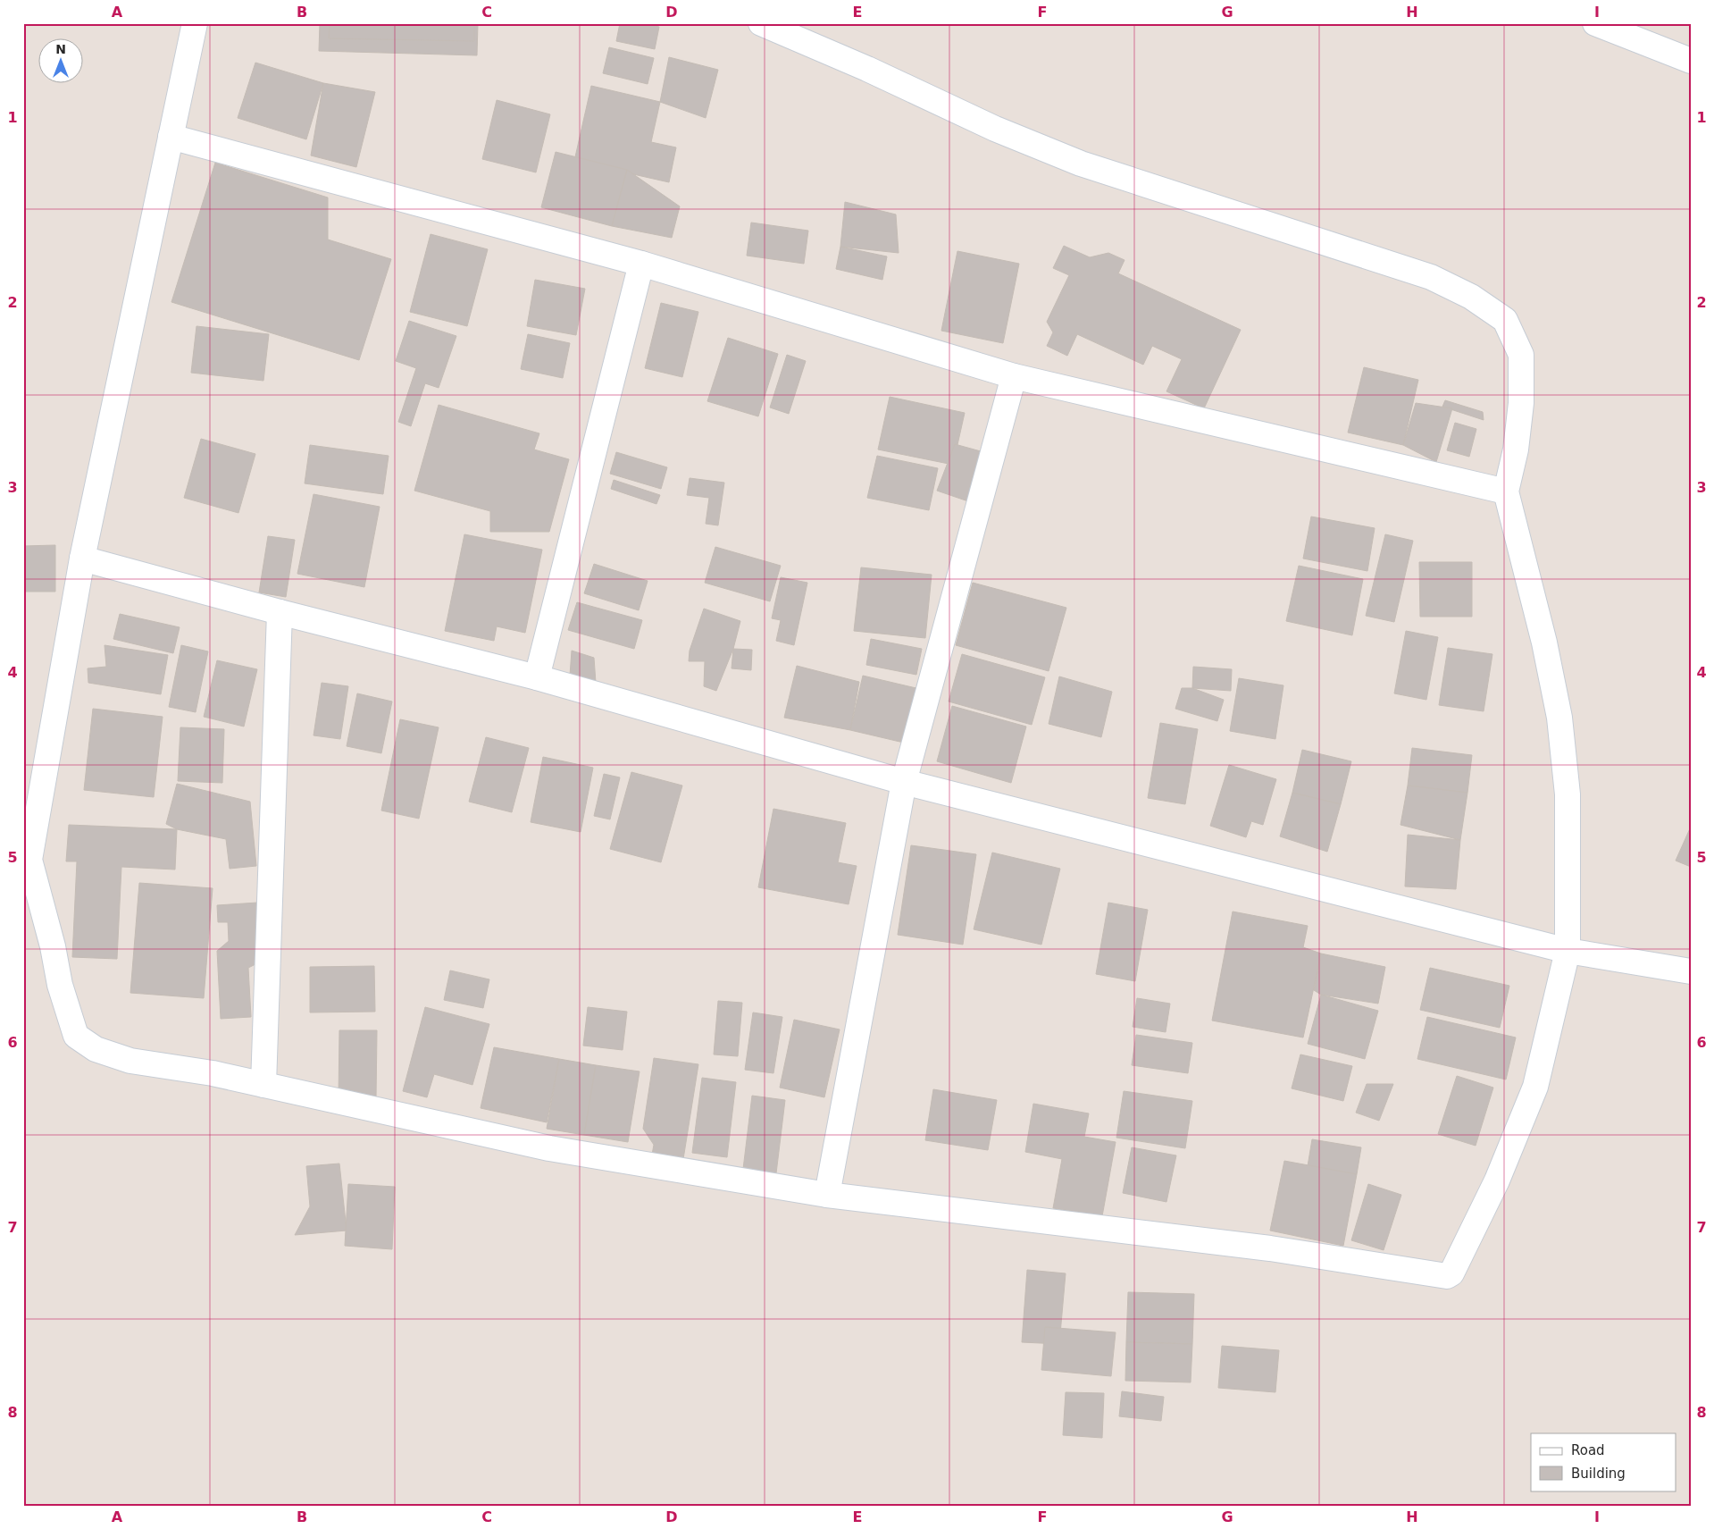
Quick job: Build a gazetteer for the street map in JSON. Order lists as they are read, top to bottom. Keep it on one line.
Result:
{"legend":["Road","Building"],"north":"top","grid":{"columns":["A","B","C","D","E","F","G","H","I"],"rows":["1","2","3","4","5","6","7","8"]}}
